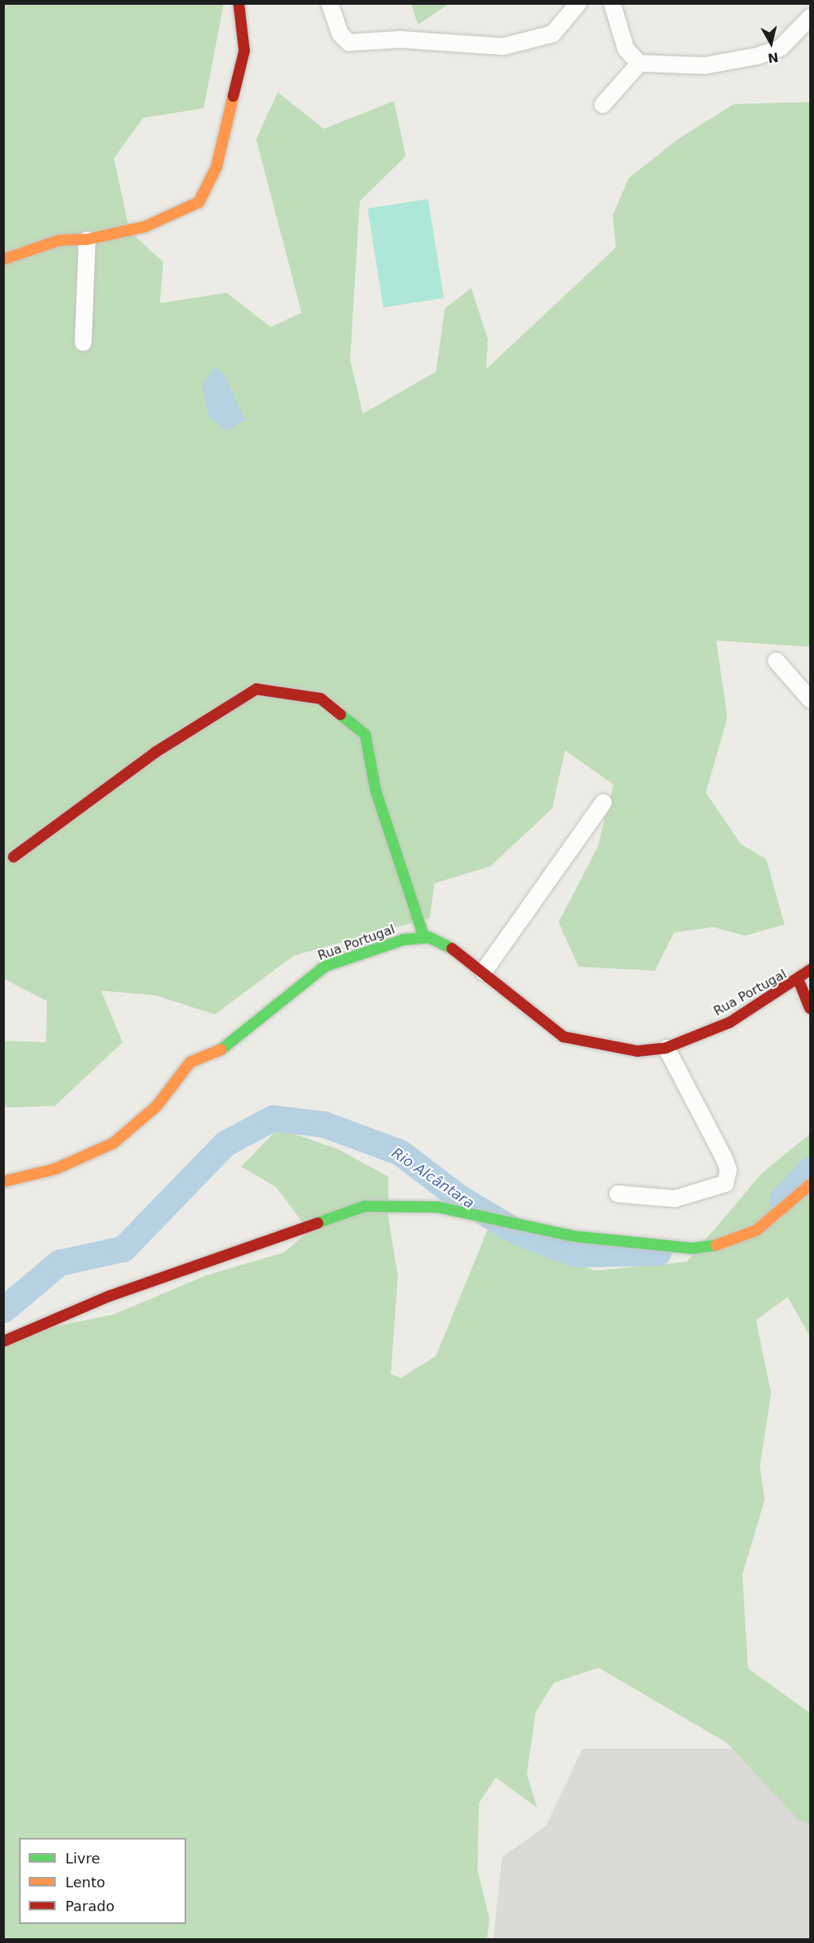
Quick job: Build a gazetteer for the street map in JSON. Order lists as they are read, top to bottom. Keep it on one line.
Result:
{"streets":{"street":["Rua Portugal"]},"water":["Rio Alcântara"],"legend":["Livre","Lento","Parado"],"north":"bottom"}
